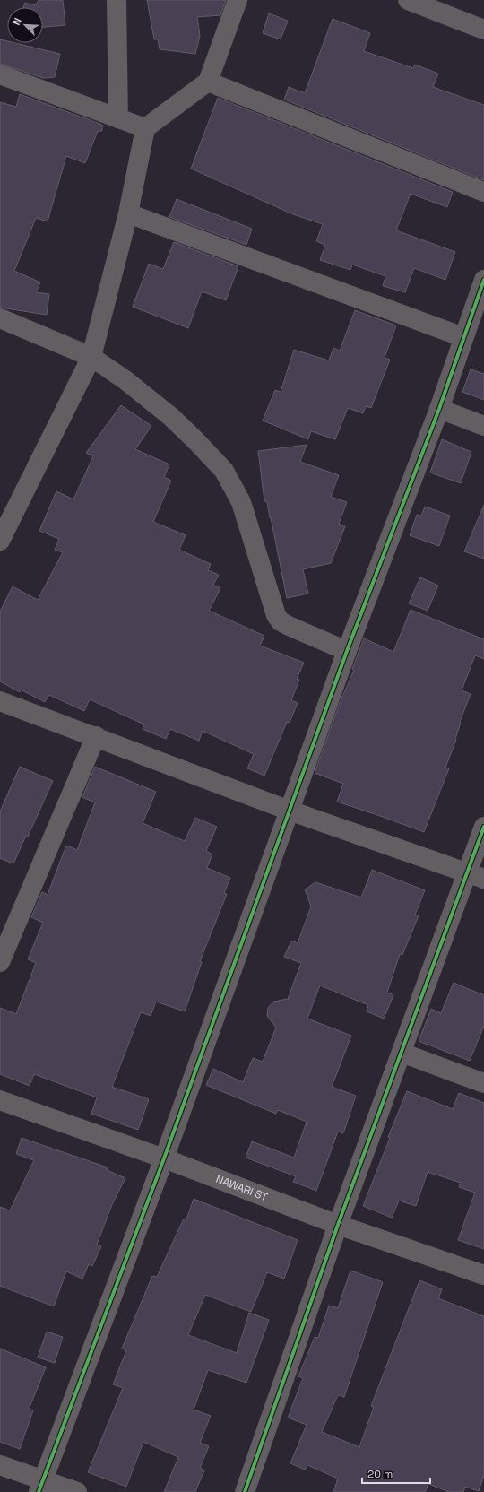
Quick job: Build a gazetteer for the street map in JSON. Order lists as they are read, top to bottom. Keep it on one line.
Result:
{"streets":{"street":["NAWARI ST"]},"scale_bar":"20 m","north":"top left"}
